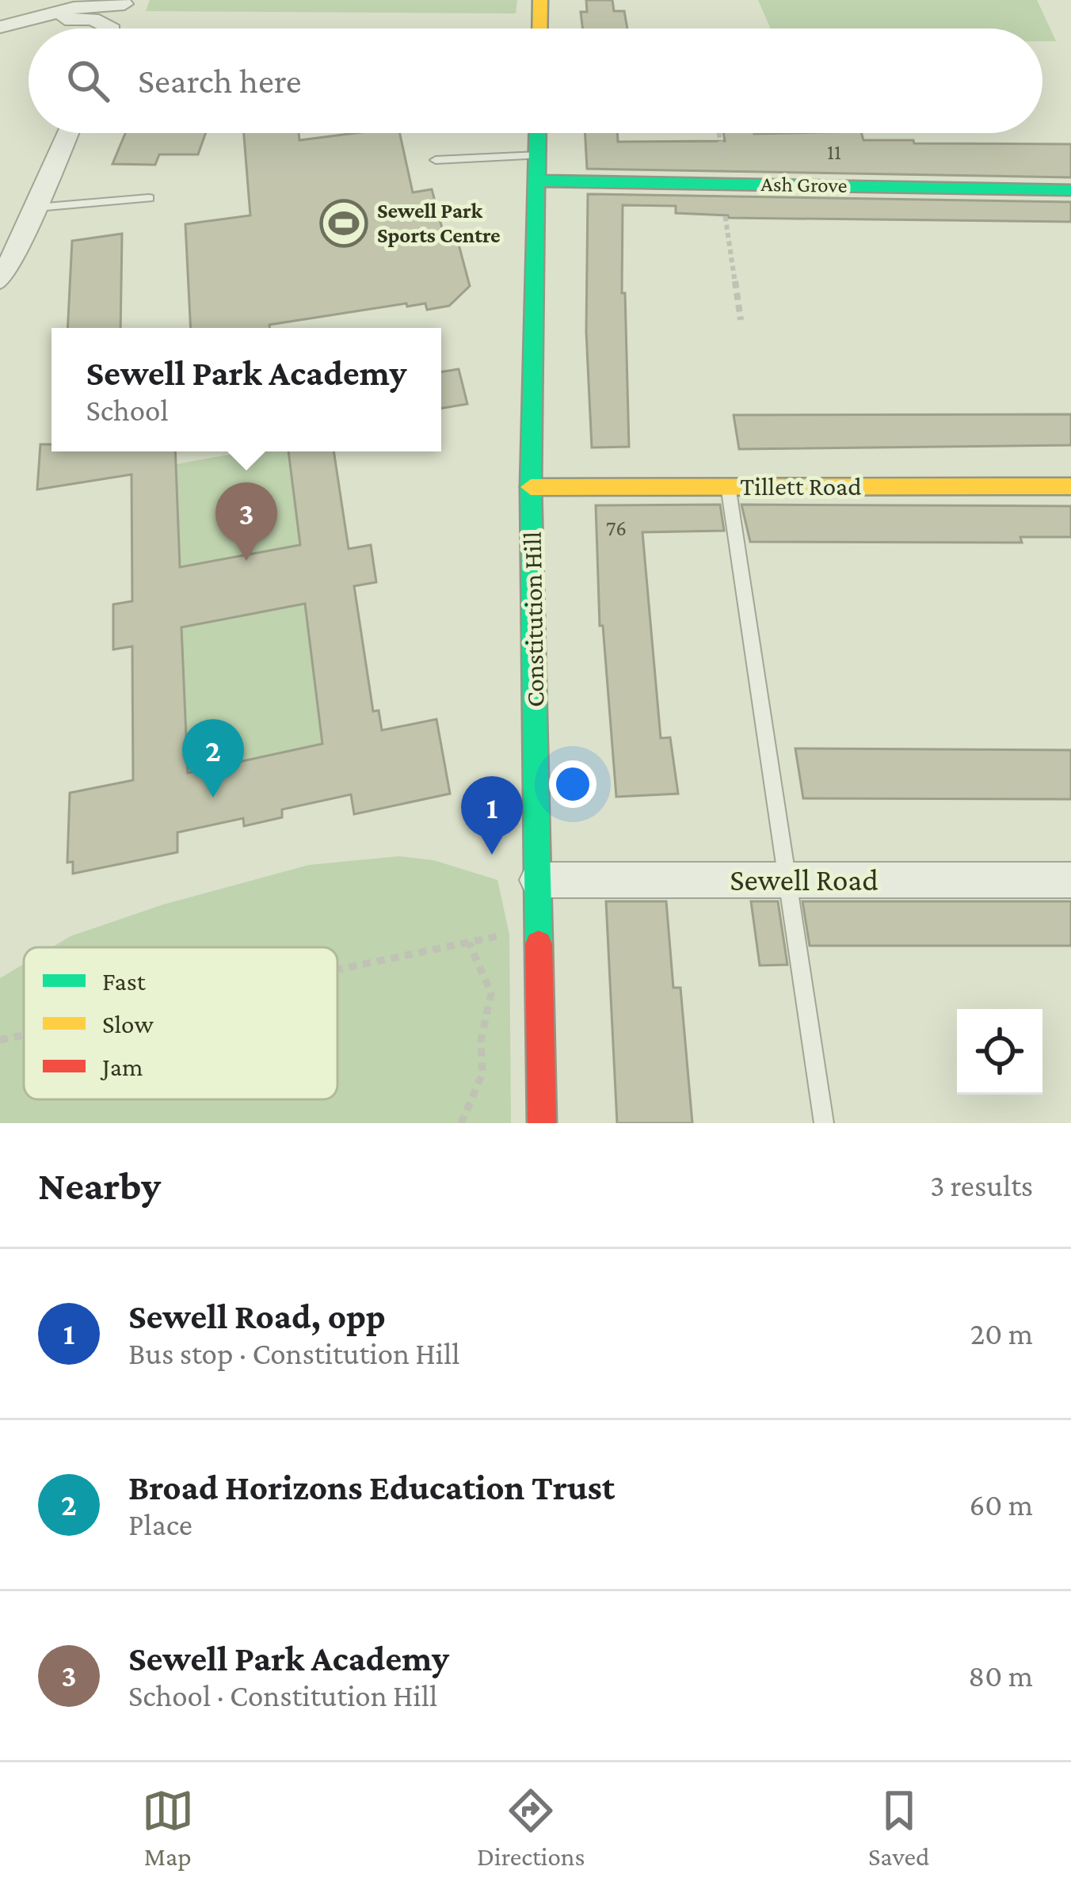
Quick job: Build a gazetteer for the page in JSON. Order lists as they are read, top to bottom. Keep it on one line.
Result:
{"streets":{"main road":["Ash Grove","Tillett Road","Constitution Hill"],"street":["Sewell Road"]},"crossings":[["Ash Grove","Constitution Hill"],["Tillett Road","Constitution Hill"],["Constitution Hill","Sewell Road"]],"places":{"sports":["Sewell Park Sports Centre"]},"house_numbers":["11","76"],"legend":["Fast","Slow","Jam"],"page":{"search":"Search here","popup":["Sewell Park Academy","School"],"pins":["3","2","1"],"heading":["Nearby","3 results"],"list":[{"mark":"1","name":"Sewell Road, opp","note":"Bus stop · Constitution Hill","value":"20 m"},{"mark":"2","name":"Broad Horizons Education Trust","note":"Place","value":"60 m"},{"mark":"3","name":"Sewell Park Academy","note":"School · Constitution Hill","value":"80 m"}],"nav":["Map","Directions","Saved"]}}
